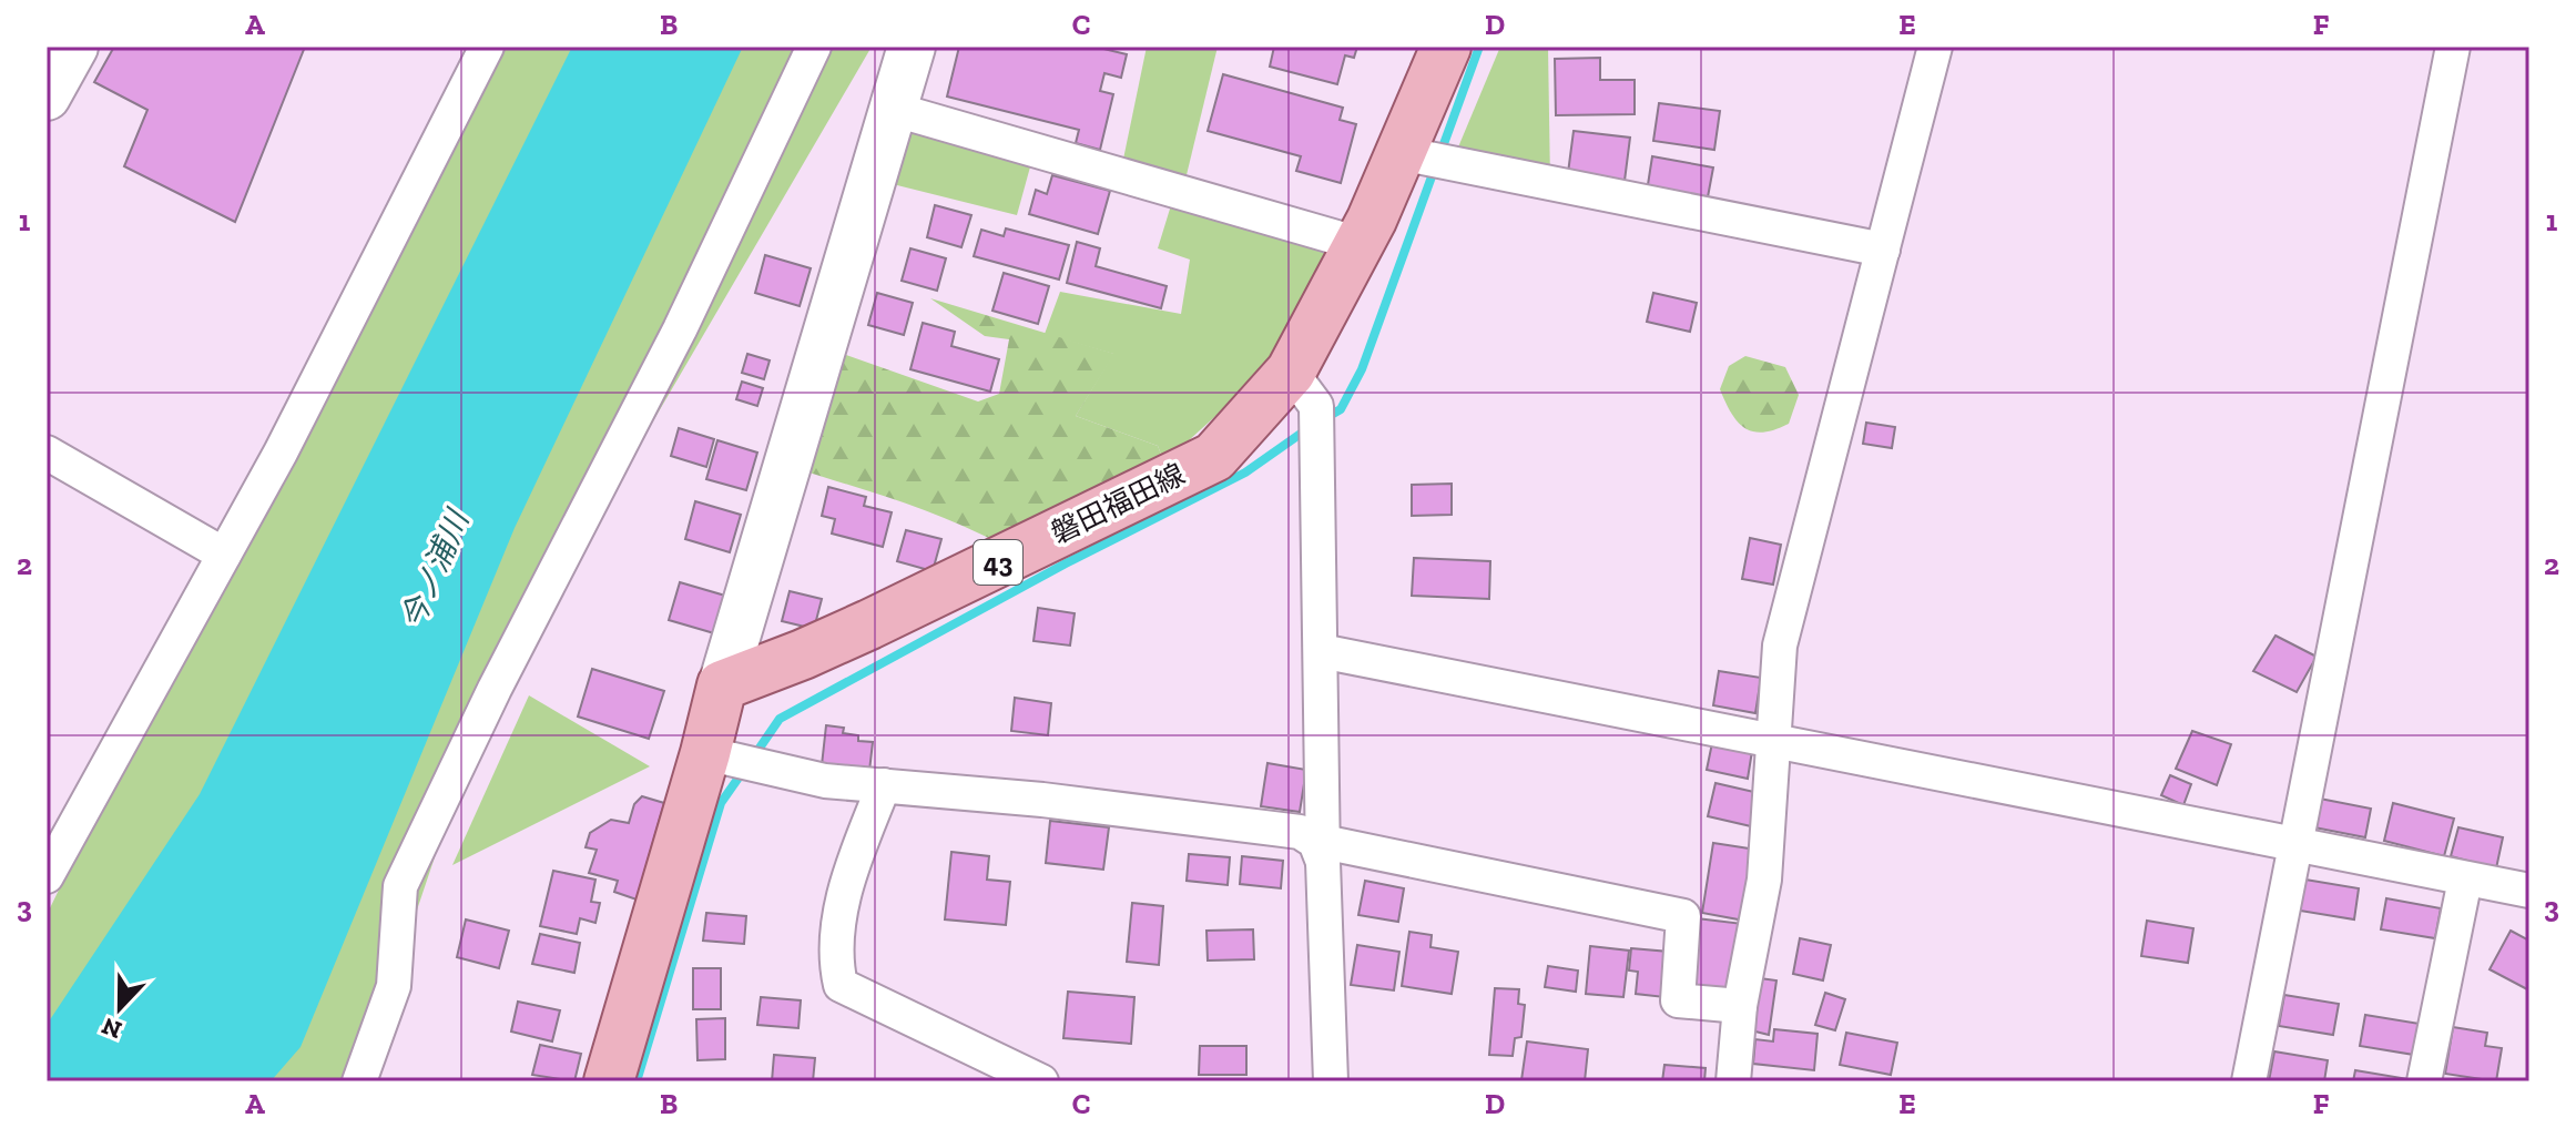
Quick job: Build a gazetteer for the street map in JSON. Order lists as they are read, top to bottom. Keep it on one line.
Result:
{"streets":{"main road":["磐田福田線","43"]},"water":["今ノ浦川"],"north":"bottom","grid":{"columns":["A","B","C","D","E","F"],"rows":["1","2","3"]}}
